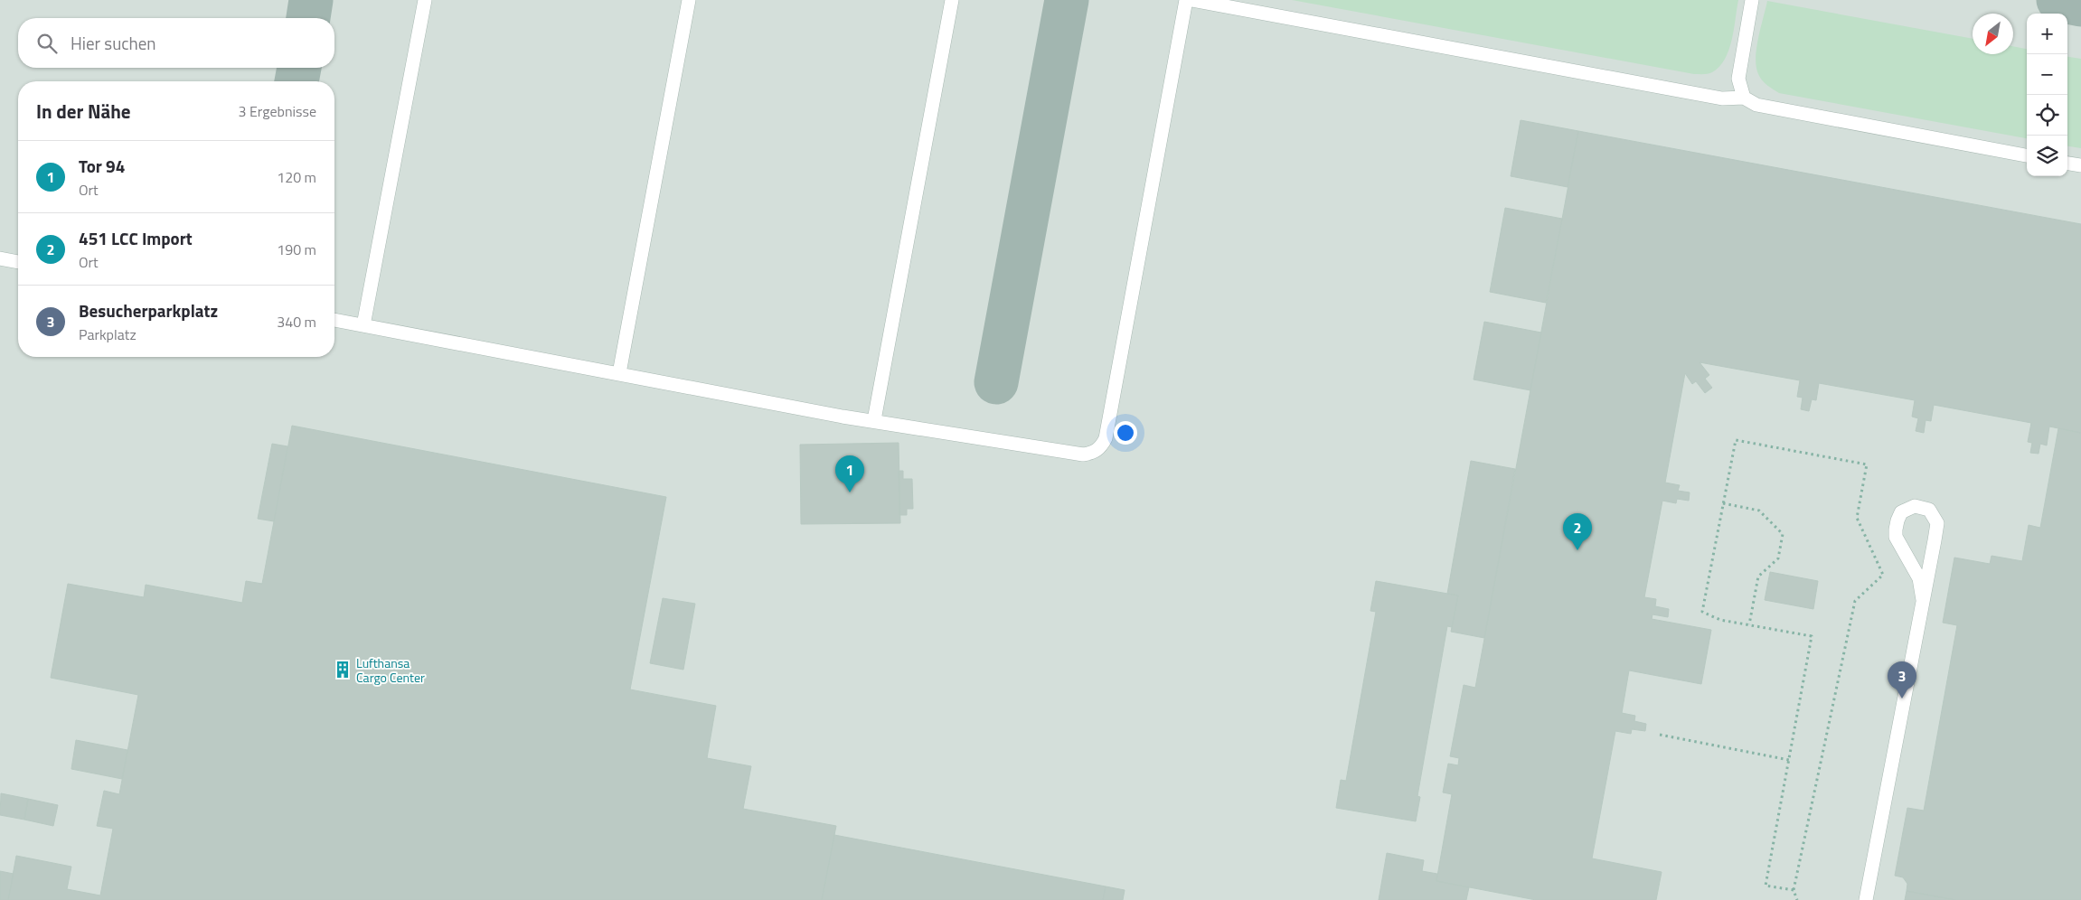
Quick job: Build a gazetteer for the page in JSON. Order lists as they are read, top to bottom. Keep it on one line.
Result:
{"places":{"building":["Lufthansa Cargo Center"]},"north":"bottom left","page":{"map_buttons":["+","−"],"search":"Hier suchen","heading":["In der Nähe","3 Ergebnisse"],"list":[{"mark":"1","name":"Tor 94","note":"Ort","value":"120 m"},{"mark":"2","name":"451 LCC Import","note":"Ort","value":"190 m"},{"mark":"3","name":"Besucherparkplatz","note":"Parkplatz","value":"340 m"}],"pins":["1","2","3"]}}
